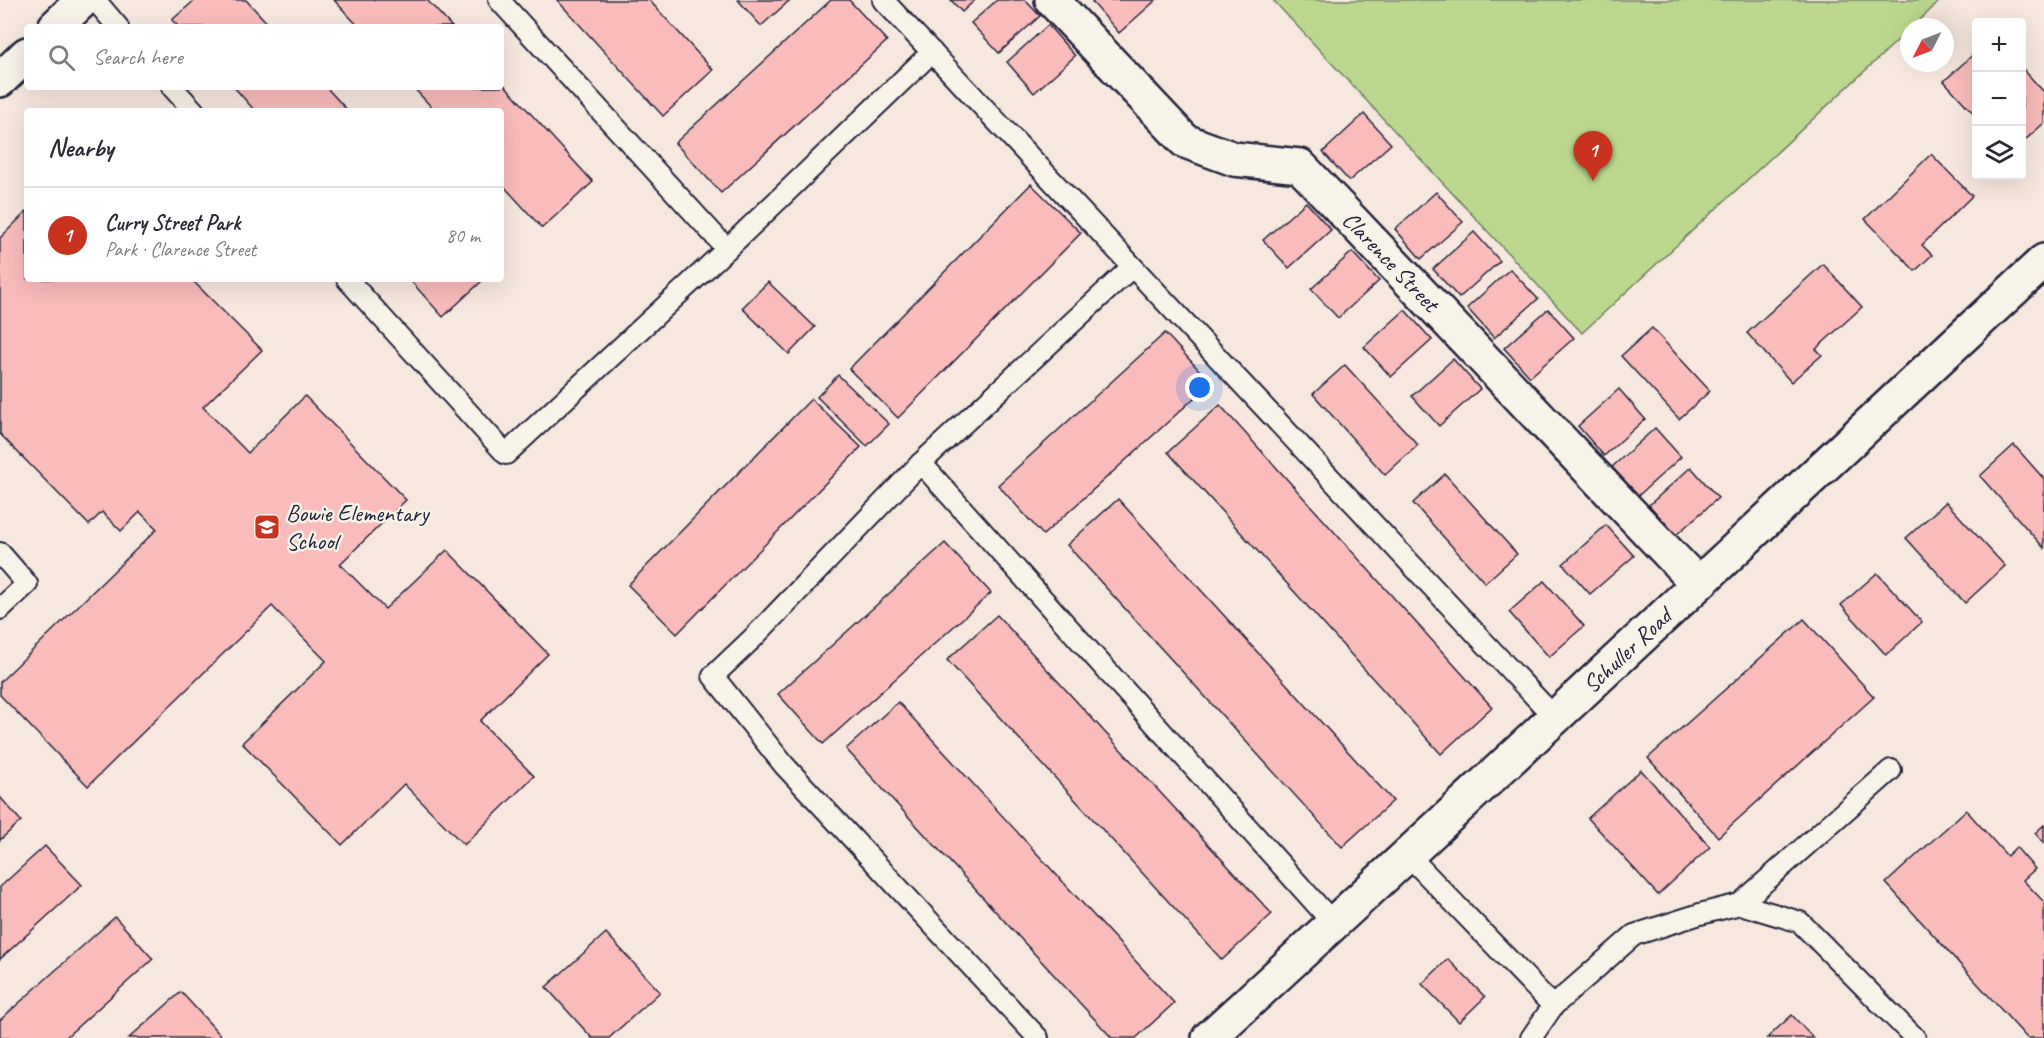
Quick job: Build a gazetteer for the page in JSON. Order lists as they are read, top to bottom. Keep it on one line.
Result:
{"streets":{"street":["Clarence Street","Schuller Road"]},"crossings":[["Clarence Street","Schuller Road"]],"places":{"school or university":["Bowie Elementary School"]},"north":"bottom left","page":{"map_buttons":["+","−"],"search":"Search here","heading":"Nearby","pins":"1","list":[{"mark":"1","name":"Curry Street Park","note":"Park · Clarence Street","value":"80 m"}]}}
